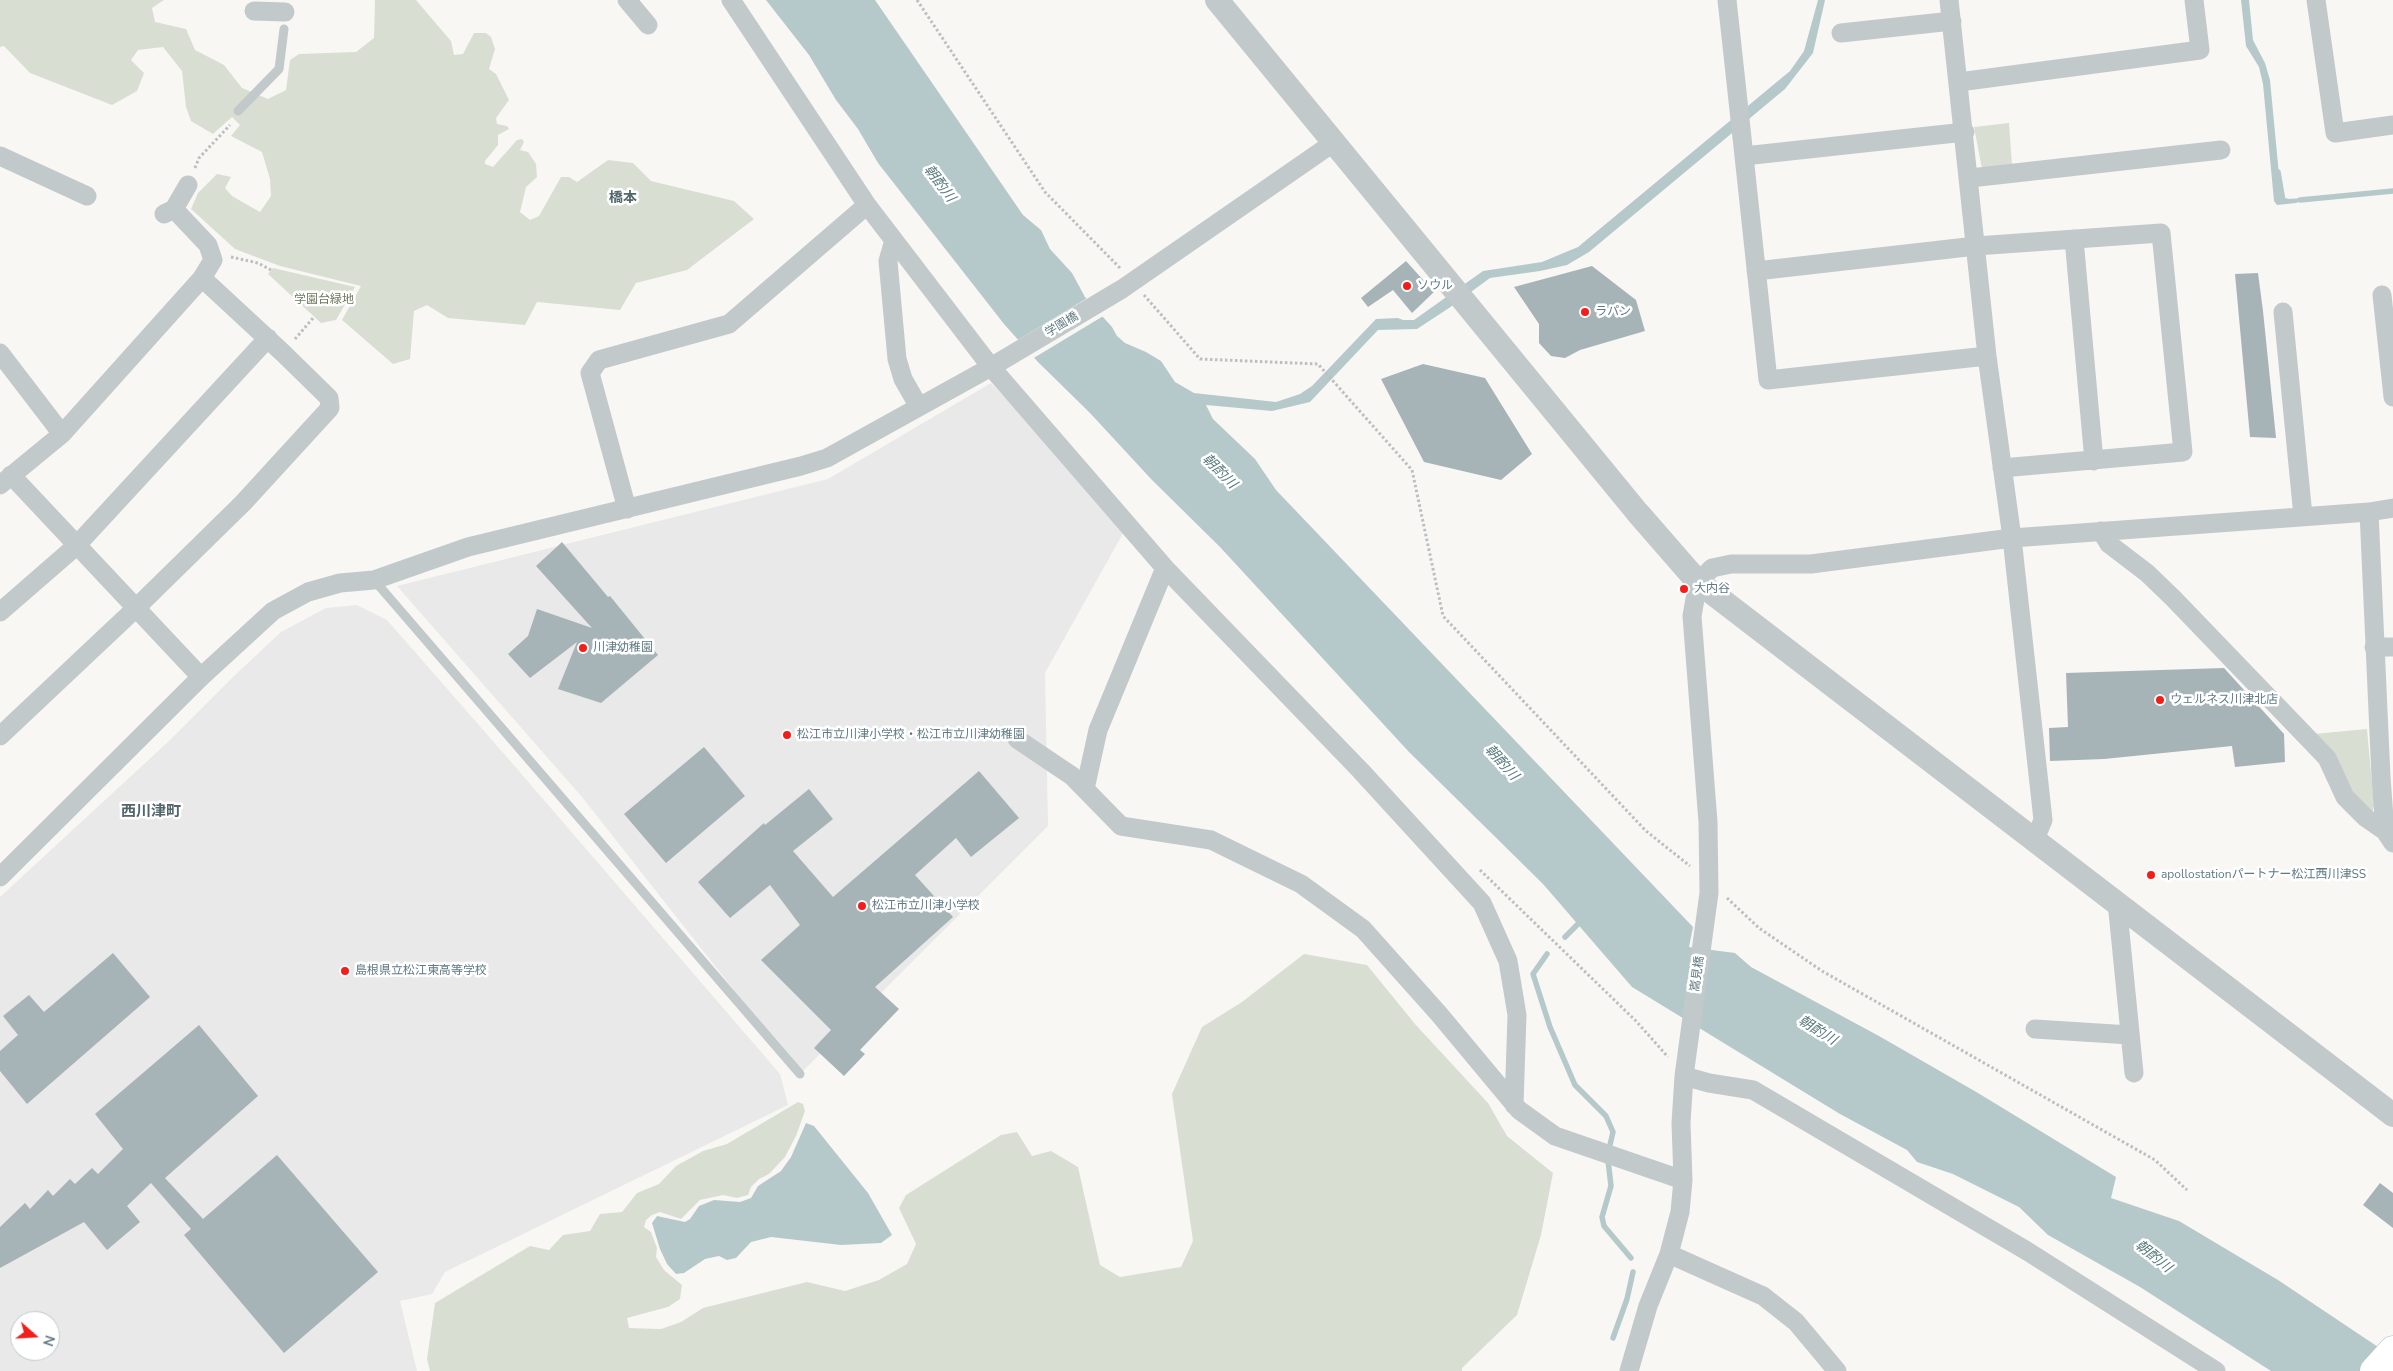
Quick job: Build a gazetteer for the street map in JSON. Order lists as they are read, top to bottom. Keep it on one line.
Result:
{"streets":{"street":["学園橋","嵩見橋"]},"districts":["橋本","西川津町"],"water":["朝酌川"],"parks":["学園台緑地"],"places":["ソウル","ラパン","大内谷","川津幼稚園","ウェルネス川津北店","松江市立川津小学校・松江市立川津幼稚園","apollostationパートナー松江西川津SS","松江市立川津小学校","島根県立松江東高等学校"],"north":"right"}
